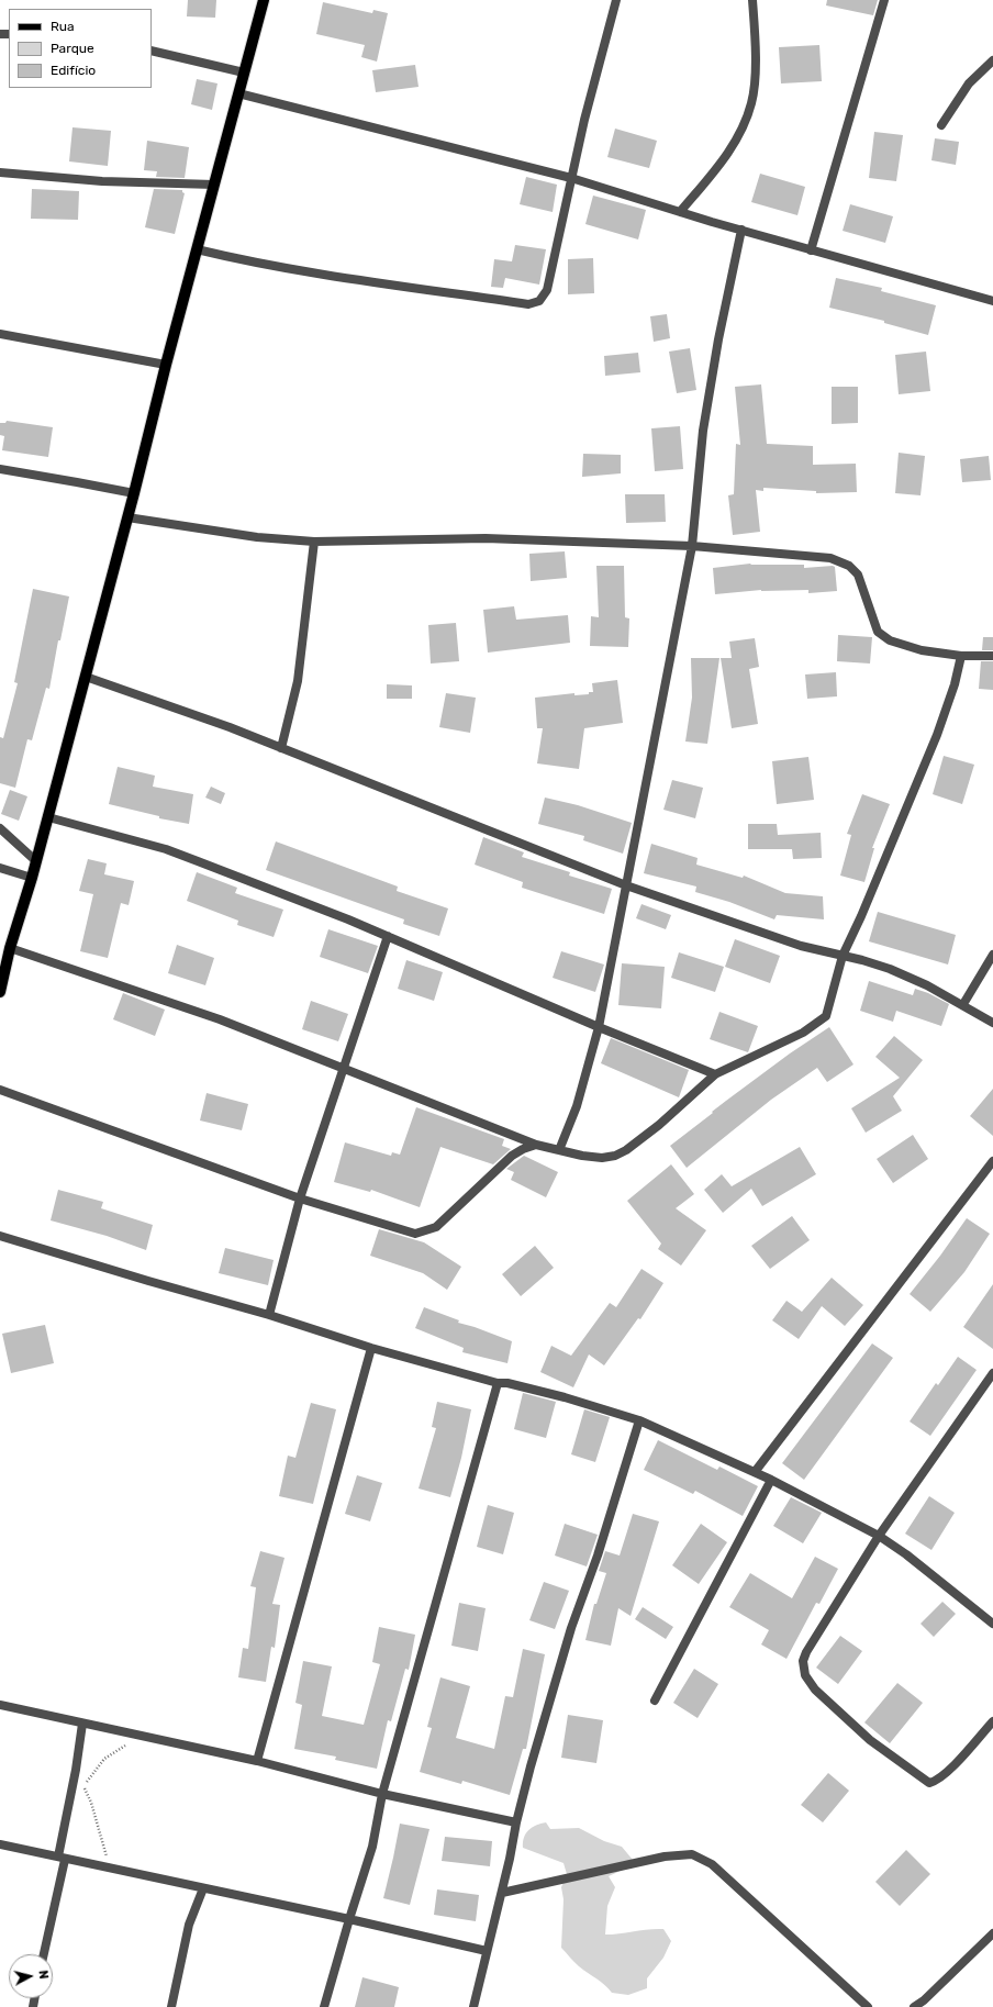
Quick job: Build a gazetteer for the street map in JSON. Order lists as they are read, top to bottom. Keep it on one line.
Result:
{"legend":["Rua","Parque","Edifício"],"north":"right"}
